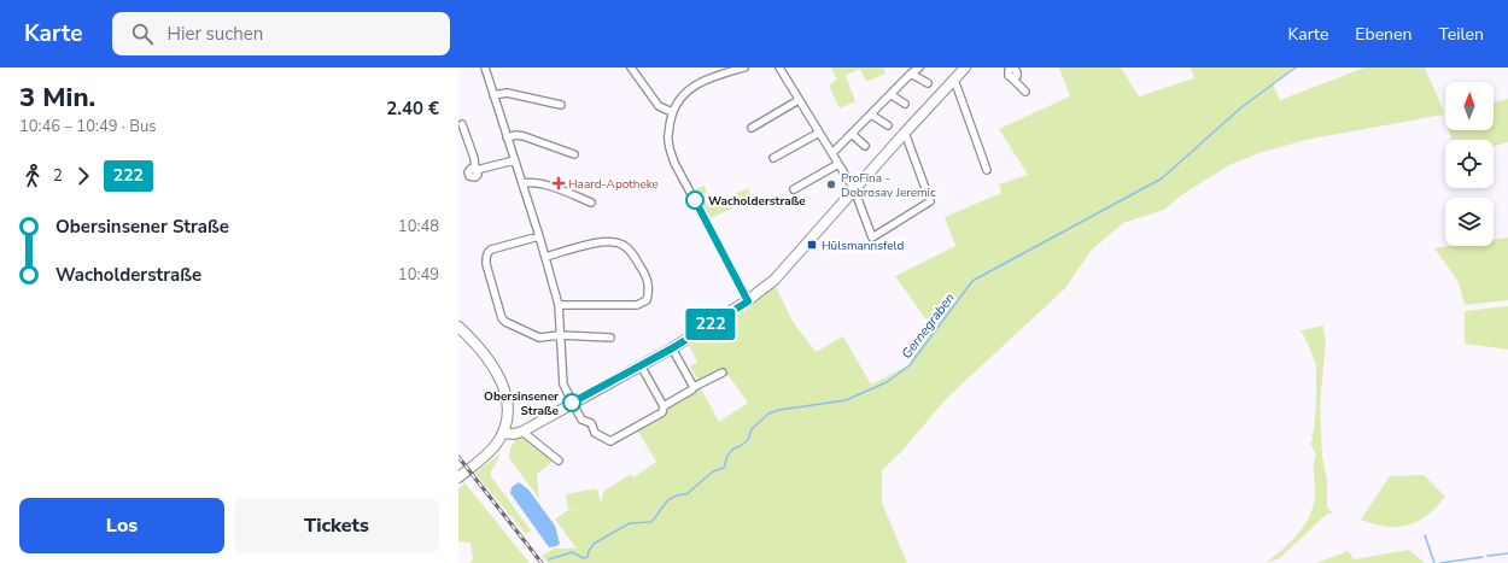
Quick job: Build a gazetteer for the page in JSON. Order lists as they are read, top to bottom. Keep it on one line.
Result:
{"water":["Gernegraben"],"places":{"health":["Haard-Apotheke"],"other":["ProFina - Dobrosav Jeremic","Wacholderstraße","Obersinsener Straße"],"transit":["Hülsmannsfeld"]},"lines":["bus line 222"],"north":"top","page":{"header":"Karte","search":"Hier suchen","nav":["Karte","Ebenen","Teilen"],"heading":["3 Min.","10:46 – 10:49 · Bus","2.40 €"],"on_map":"222","legs":["2","222"],"list":[{"name":"Obersinsener Straße","value":"10:48"},{"name":"Wacholderstraße","value":"10:49"}],"buttons":["Los","Tickets"]}}
